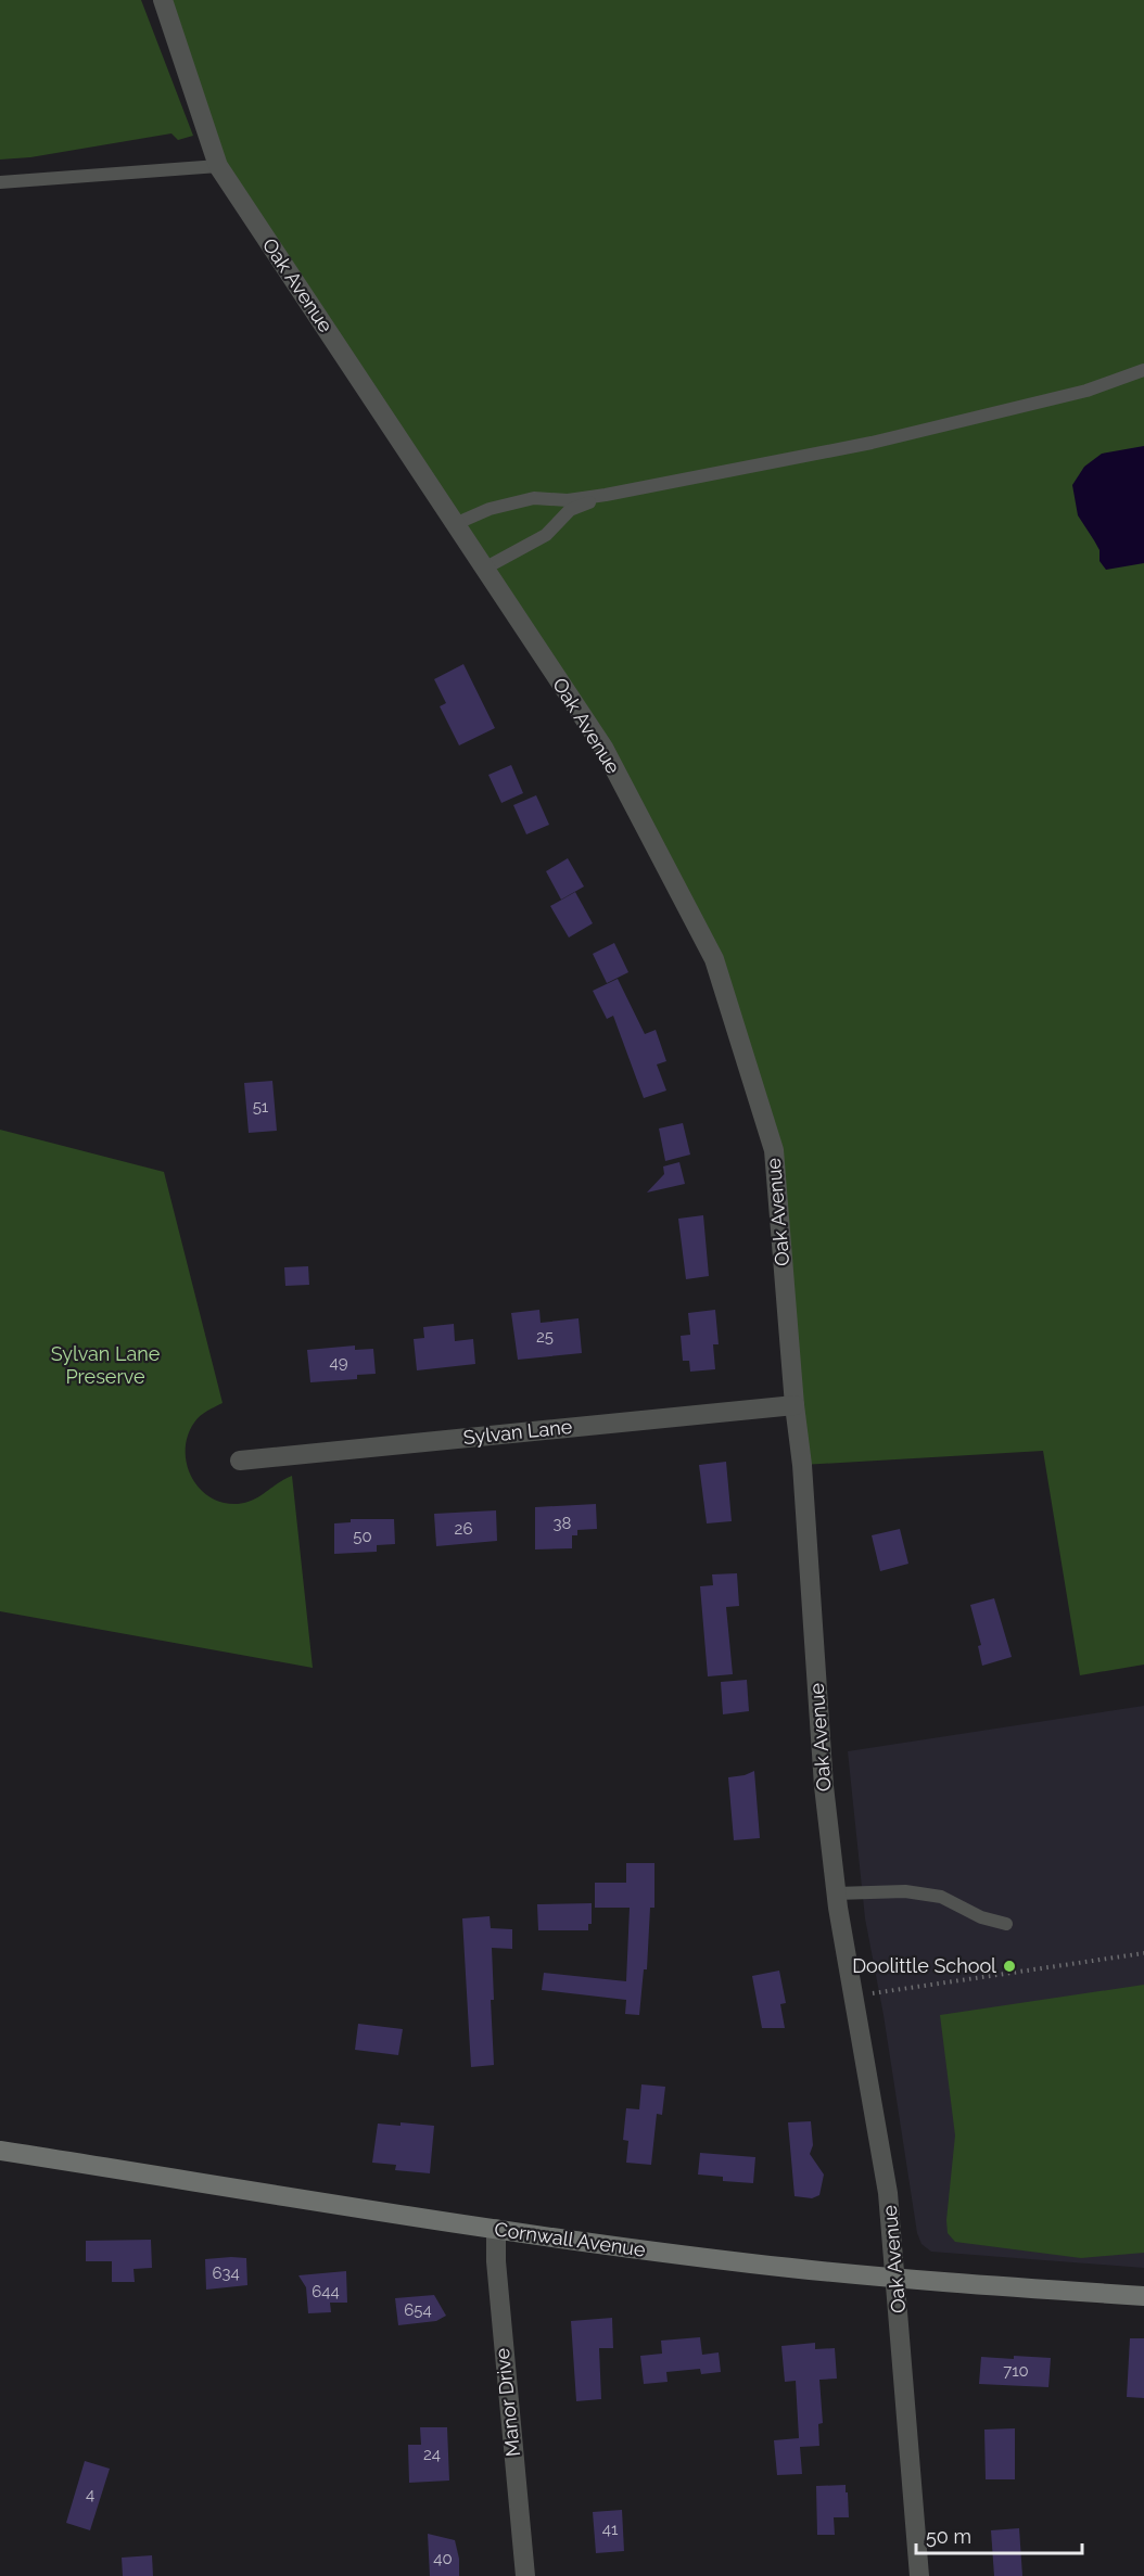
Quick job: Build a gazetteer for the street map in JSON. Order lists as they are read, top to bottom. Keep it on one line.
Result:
{"streets":{"street":["Oak Avenue","Sylvan Lane","Cornwall Avenue","Manor Drive"]},"crossings":[["Oak Avenue","Sylvan Lane"],["Oak Avenue","Cornwall Avenue"],["Cornwall Avenue","Manor Drive"]],"parks":["Sylvan Lane Preserve"],"places":["Doolittle School"],"house_numbers":["51","25","49","38","26","50","634","644","654","710","24","4","41","40"],"scale_bar":"50 m"}
